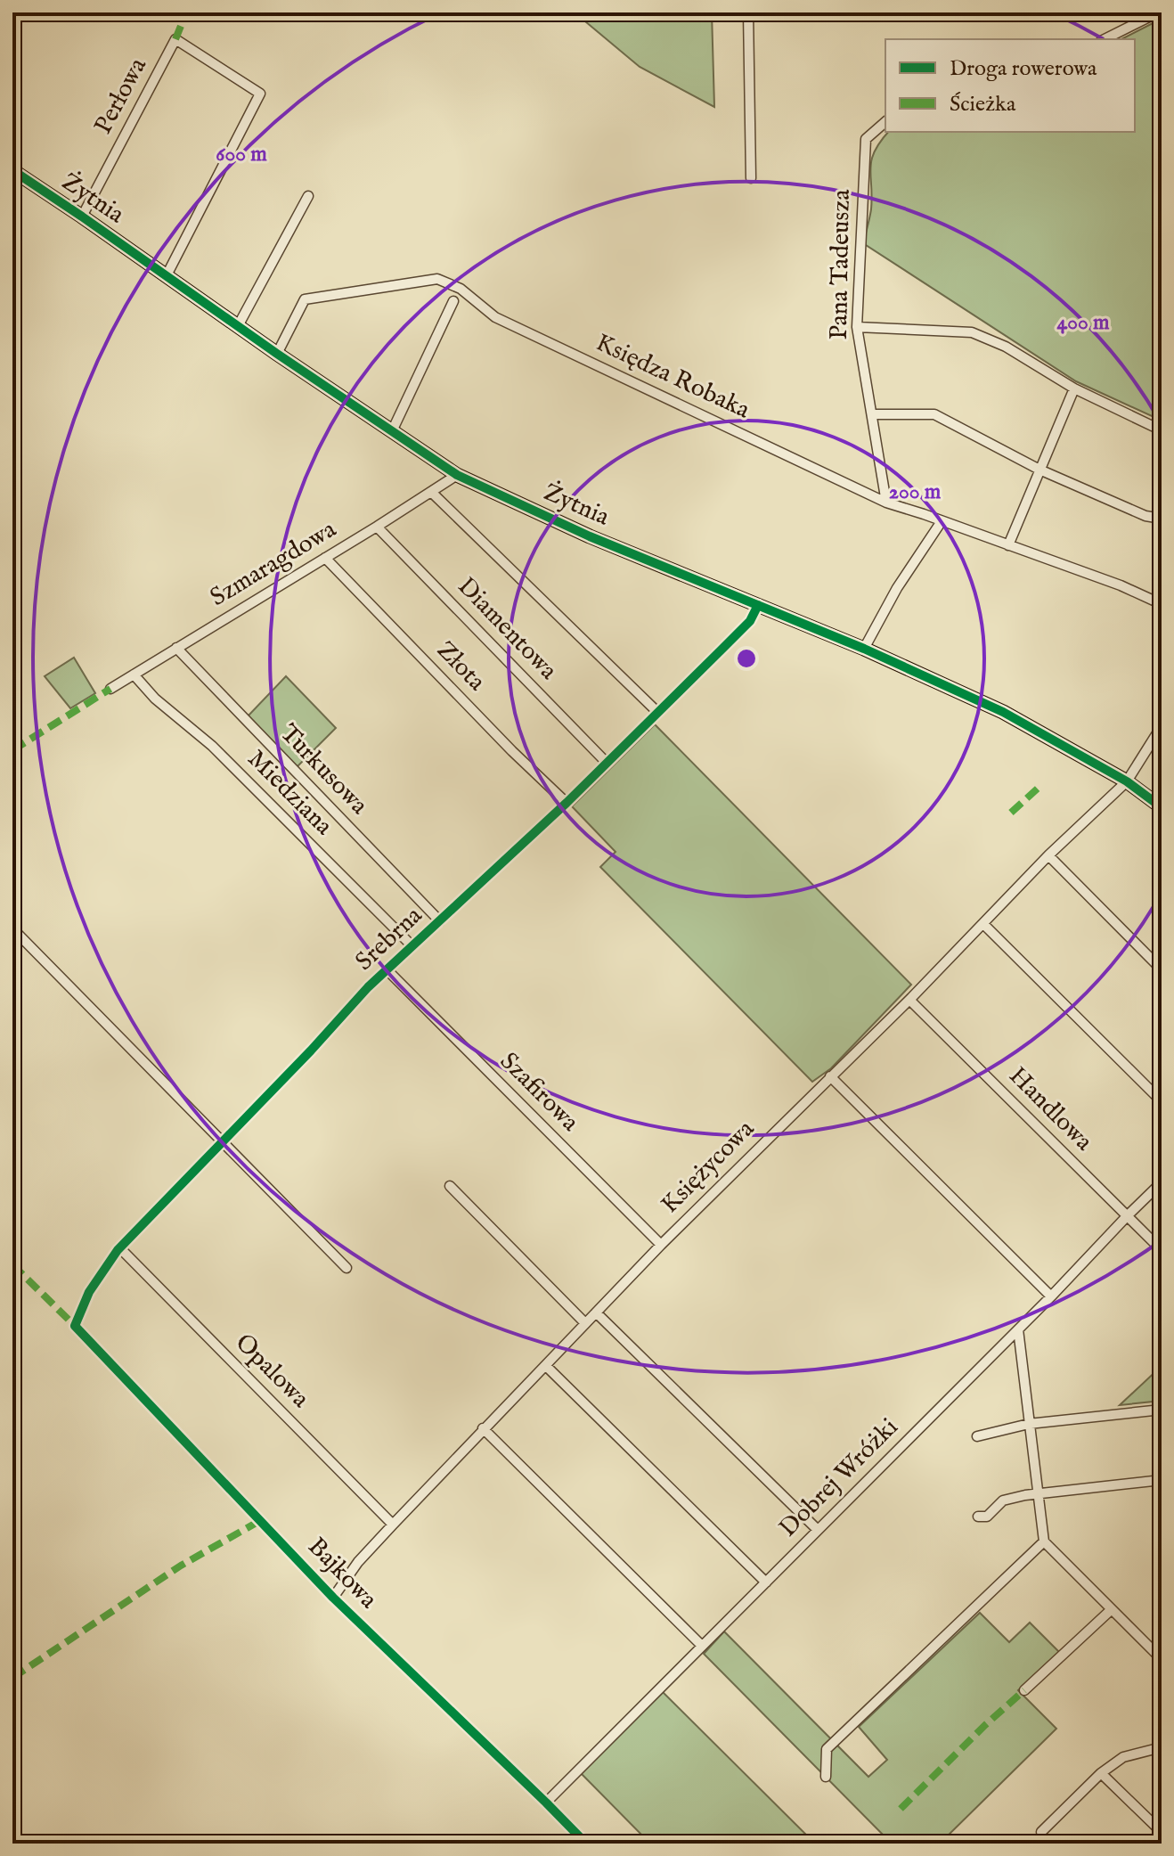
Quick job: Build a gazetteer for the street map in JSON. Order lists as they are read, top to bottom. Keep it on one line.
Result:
{"streets":{"street":["Perłowa","Żytnia","Pana Tadeusza","Księdza Robaka","Szmaragdowa","Diamentowa","Złota","Turkusowa","Miedziana","Srebrna","Szafirowa","Handlowa","Księżycowa","Opalowa","Dobrej Wróżki","Bajkowa"]},"crossings":[["Perłowa","Żytnia"],["Żytnia","Księdza Robaka"],["Żytnia","Szmaragdowa"],["Żytnia","Srebrna"],["Żytnia","Księżycowa"],["Pana Tadeusza","Księdza Robaka"],["Szmaragdowa","Diamentowa"],["Szmaragdowa","Złota"],["Szmaragdowa","Turkusowa"],["Szmaragdowa","Miedziana"],["Diamentowa","Srebrna"],["Złota","Srebrna"],["Turkusowa","Srebrna"],["Miedziana","Srebrna"],["Srebrna","Szafirowa"],["Srebrna","Opalowa"],["Srebrna","Bajkowa"],["Szafirowa","Księżycowa"],["Handlowa","Księżycowa"],["Handlowa","Dobrej Wróżki"],["Księżycowa","Opalowa"],["Księżycowa","Bajkowa"],["Dobrej Wróżki","Bajkowa"]],"legend":["Droga rowerowa","Ścieżka"],"rings":["600 m","400 m","200 m"]}
